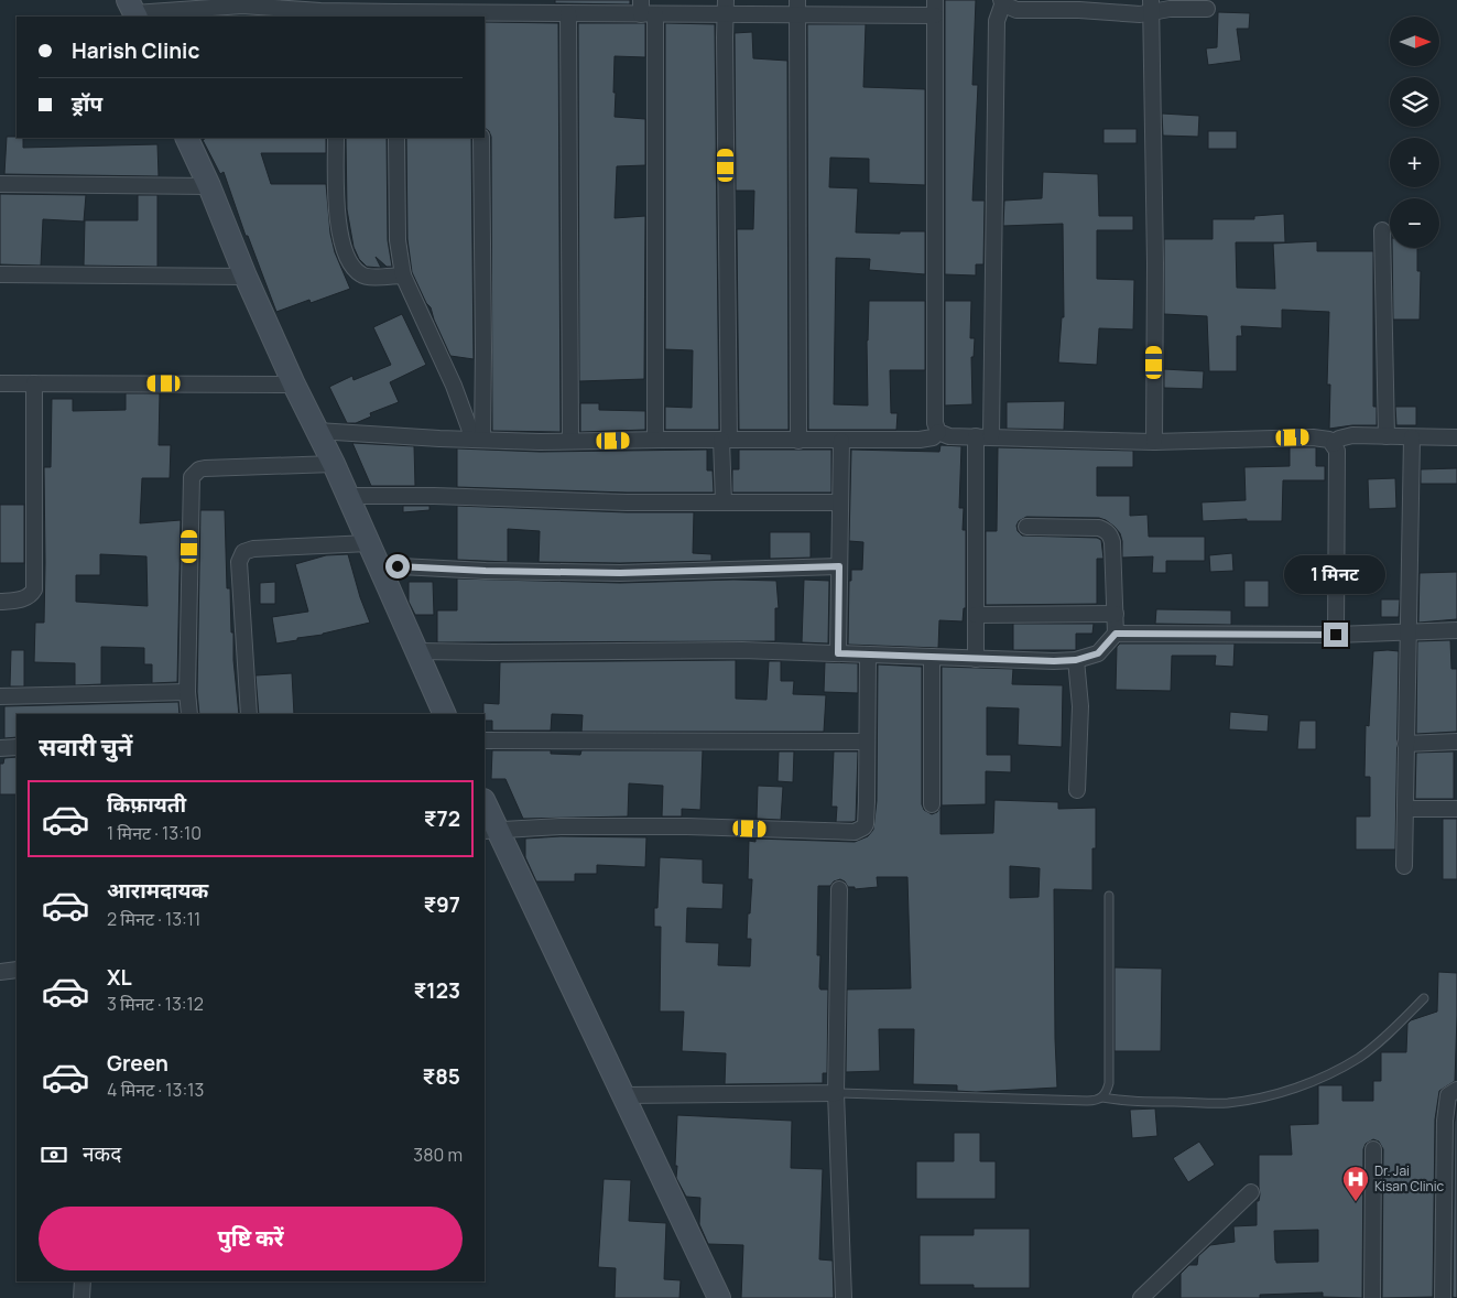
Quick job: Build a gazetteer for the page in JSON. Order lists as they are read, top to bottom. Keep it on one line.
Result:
{"places":{"hospital":["Dr. Jai Kisan Clinic"]},"north":"right","page":{"map_buttons":["+","−"],"banner":["Harish Clinic","ड्रॉप"],"bubble":"1 मिनट","heading":"सवारी चुनें","list":[{"name":"किफ़ायती","note":"1 मिनट · 13:10","value":"₹72"},{"name":"आरामदायक","note":"2 मिनट · 13:11","value":"₹97"},{"name":"XL","note":"3 मिनट · 13:12","value":"₹123"},{"name":"Green","note":"4 मिनट · 13:13","value":"₹85"}],"pay":["नकद","380 m"],"buttons":"पुष्टि करें"}}
